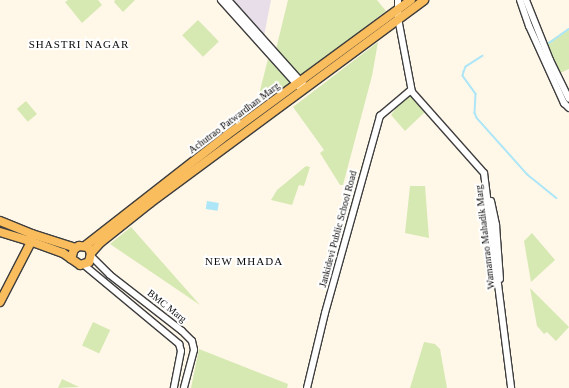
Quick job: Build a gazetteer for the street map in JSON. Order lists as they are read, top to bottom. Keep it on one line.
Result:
{"streets":{"main road":["Achutrao Patwardhan Marg"],"street":["Jankidevi Public School Road","Wamanrao Mahadik Marg","BMC Marg"]},"crossings":[["Achutrao Patwardhan Marg","BMC Marg"],["Jankidevi Public School Road","Wamanrao Mahadik Marg"]],"districts":["SHASTRI NAGAR","NEW MHADA"]}
